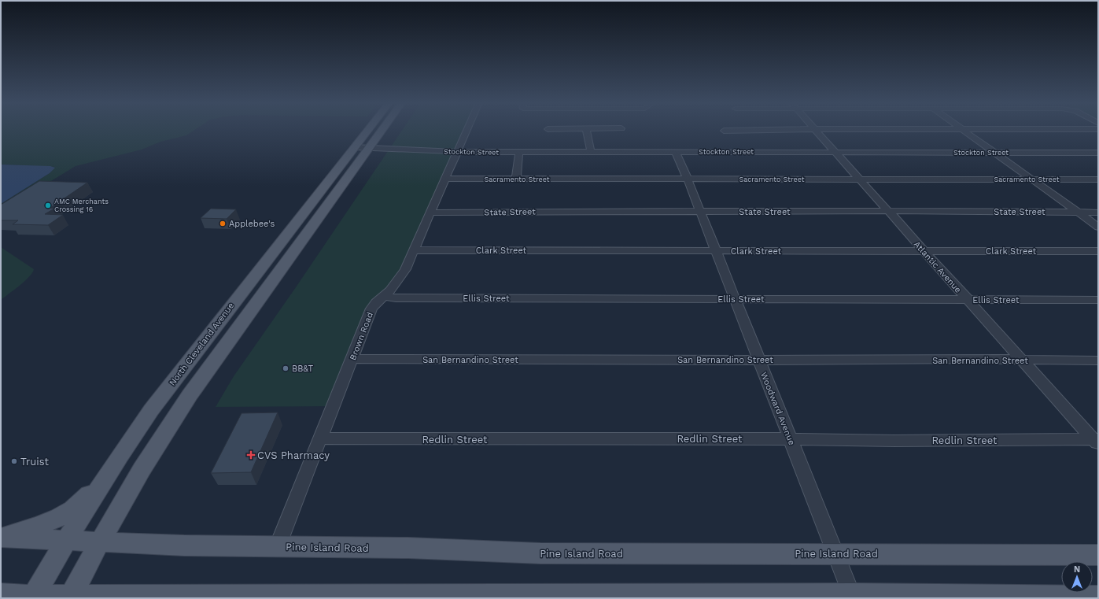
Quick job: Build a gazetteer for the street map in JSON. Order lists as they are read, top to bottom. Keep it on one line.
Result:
{"streets":{"main road":["North Cleveland Avenue","Pine Island Road"],"street":["Stockton Street","Sacramento Street","State Street","Clark Street","Atlantic Avenue","Ellis Street","Brown Road","San Bernandino Street","Woodward Avenue","Redlin Street"]},"crossings":[["Stockton Street","Atlantic Avenue"],["Stockton Street","Brown Road"],["Stockton Street","North Cleveland Avenue"],["Stockton Street","Woodward Avenue"],["Sacramento Street","Atlantic Avenue"],["Sacramento Street","Brown Road"],["Sacramento Street","Woodward Avenue"],["State Street","Atlantic Avenue"],["State Street","Brown Road"],["State Street","Woodward Avenue"],["Clark Street","Atlantic Avenue"],["Clark Street","Brown Road"],["Clark Street","Woodward Avenue"],["Atlantic Avenue","Ellis Street"],["Atlantic Avenue","San Bernandino Street"],["Atlantic Avenue","Redlin Street"],["Ellis Street","Brown Road"],["Ellis Street","Woodward Avenue"],["Brown Road","San Bernandino Street"],["Brown Road","Redlin Street"],["Brown Road","Pine Island Road"],["North Cleveland Avenue","Pine Island Road"],["San Bernandino Street","Woodward Avenue"],["Woodward Avenue","Redlin Street"],["Woodward Avenue","Pine Island Road"]],"places":{"other":["AMC Merchants Crossing 16","Applebee's","BB&T","Truist"],"health":["CVS Pharmacy"]},"north":"top"}
